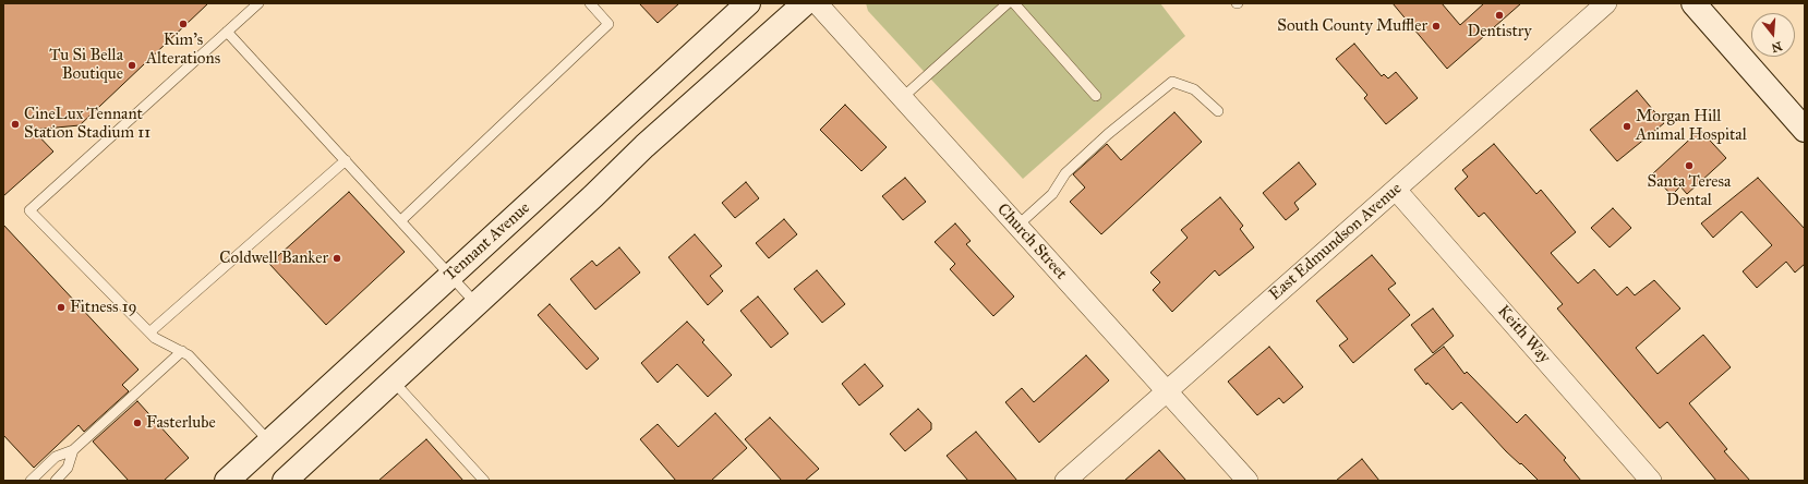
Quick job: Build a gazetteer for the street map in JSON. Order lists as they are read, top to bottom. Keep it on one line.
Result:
{"streets":{"main road":["Tennant Avenue"],"street":["Church Street","East Edmundson Avenue","Keith Way"]},"crossings":[["Church Street","East Edmundson Avenue"],["East Edmundson Avenue","Keith Way"]],"places":["Dentistry","Kim’s Alterations","South County Muffler","Tu Si Bella Boutique","CineLux Tennant Station Stadium 11","Morgan Hill Animal Hospital","Santa Teresa Dental","Coldwell Banker","Fitness 19","Fasterlube"],"north":"bottom"}
